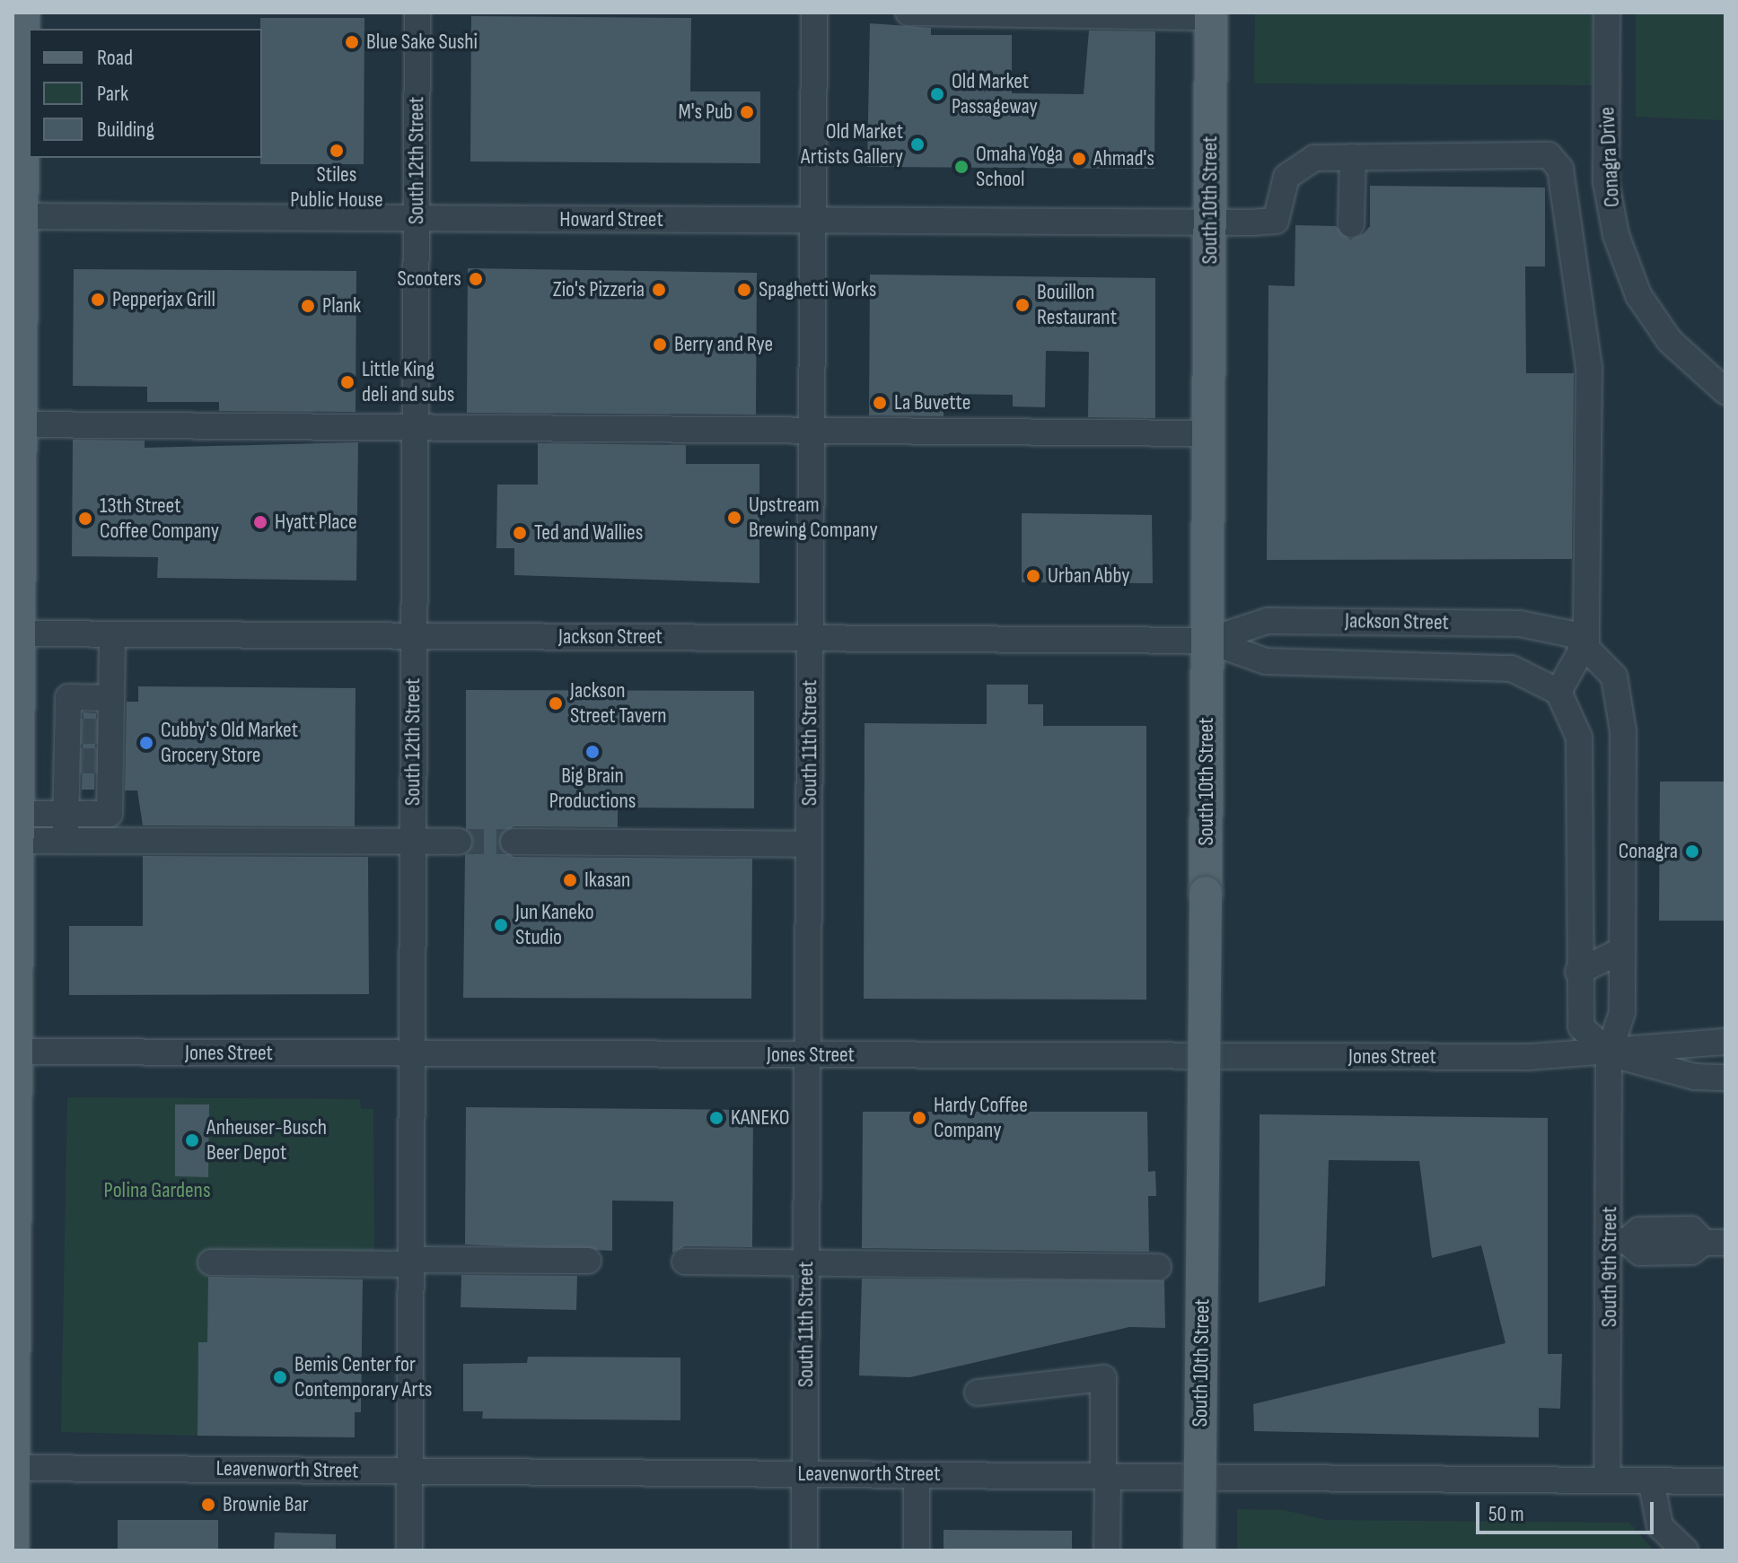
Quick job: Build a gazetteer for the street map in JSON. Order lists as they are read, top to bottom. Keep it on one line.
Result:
{"streets":{"main road":["South 10th Street"],"street":["Conagra Drive","South 12th Street","Howard Street","Jackson Street","South 11th Street","Jones Street","South 9th Street","Leavenworth Street"]},"crossings":[["South 12th Street","Howard Street"],["South 12th Street","Jackson Street"],["South 12th Street","Jones Street"],["South 12th Street","Leavenworth Street"],["South 10th Street","Howard Street"],["South 10th Street","Jackson Street"],["Howard Street","South 11th Street"],["Jackson Street","South 11th Street"],["Jackson Street","South 9th Street"],["South 11th Street","Jones Street"],["South 11th Street","Leavenworth Street"],["Jones Street","South 9th Street"],["South 9th Street","Leavenworth Street"]],"parks":["Polina Gardens"],"places":["Blue Sake Sushi","Old Market Passageway","M's Pub","Old Market Artists Gallery","Stiles Public House","Ahmad's","Omaha Yoga School","Scooters","Zio's Pizzeria","Spaghetti Works","Pepperjax Grill","Bouillon Restaurant","Plank","Berry and Rye","Little King deli and subs","La Buvette","Upstream Brewing Company","13th Street Coffee Company","Hyatt Place","Ted and Wallies","Urban Abby","Jackson Street Tavern","Cubby's Old Market Grocery Store","Big Brain Productions","Conagra","Ikasan","Jun Kaneko Studio","KANEKO","Hardy Coffee Company","Anheuser-Busch Beer Depot","Bemis Center for Contemporary Arts","Brownie Bar"],"legend":["Road","Park","Building"],"scale_bar":"50 m"}
